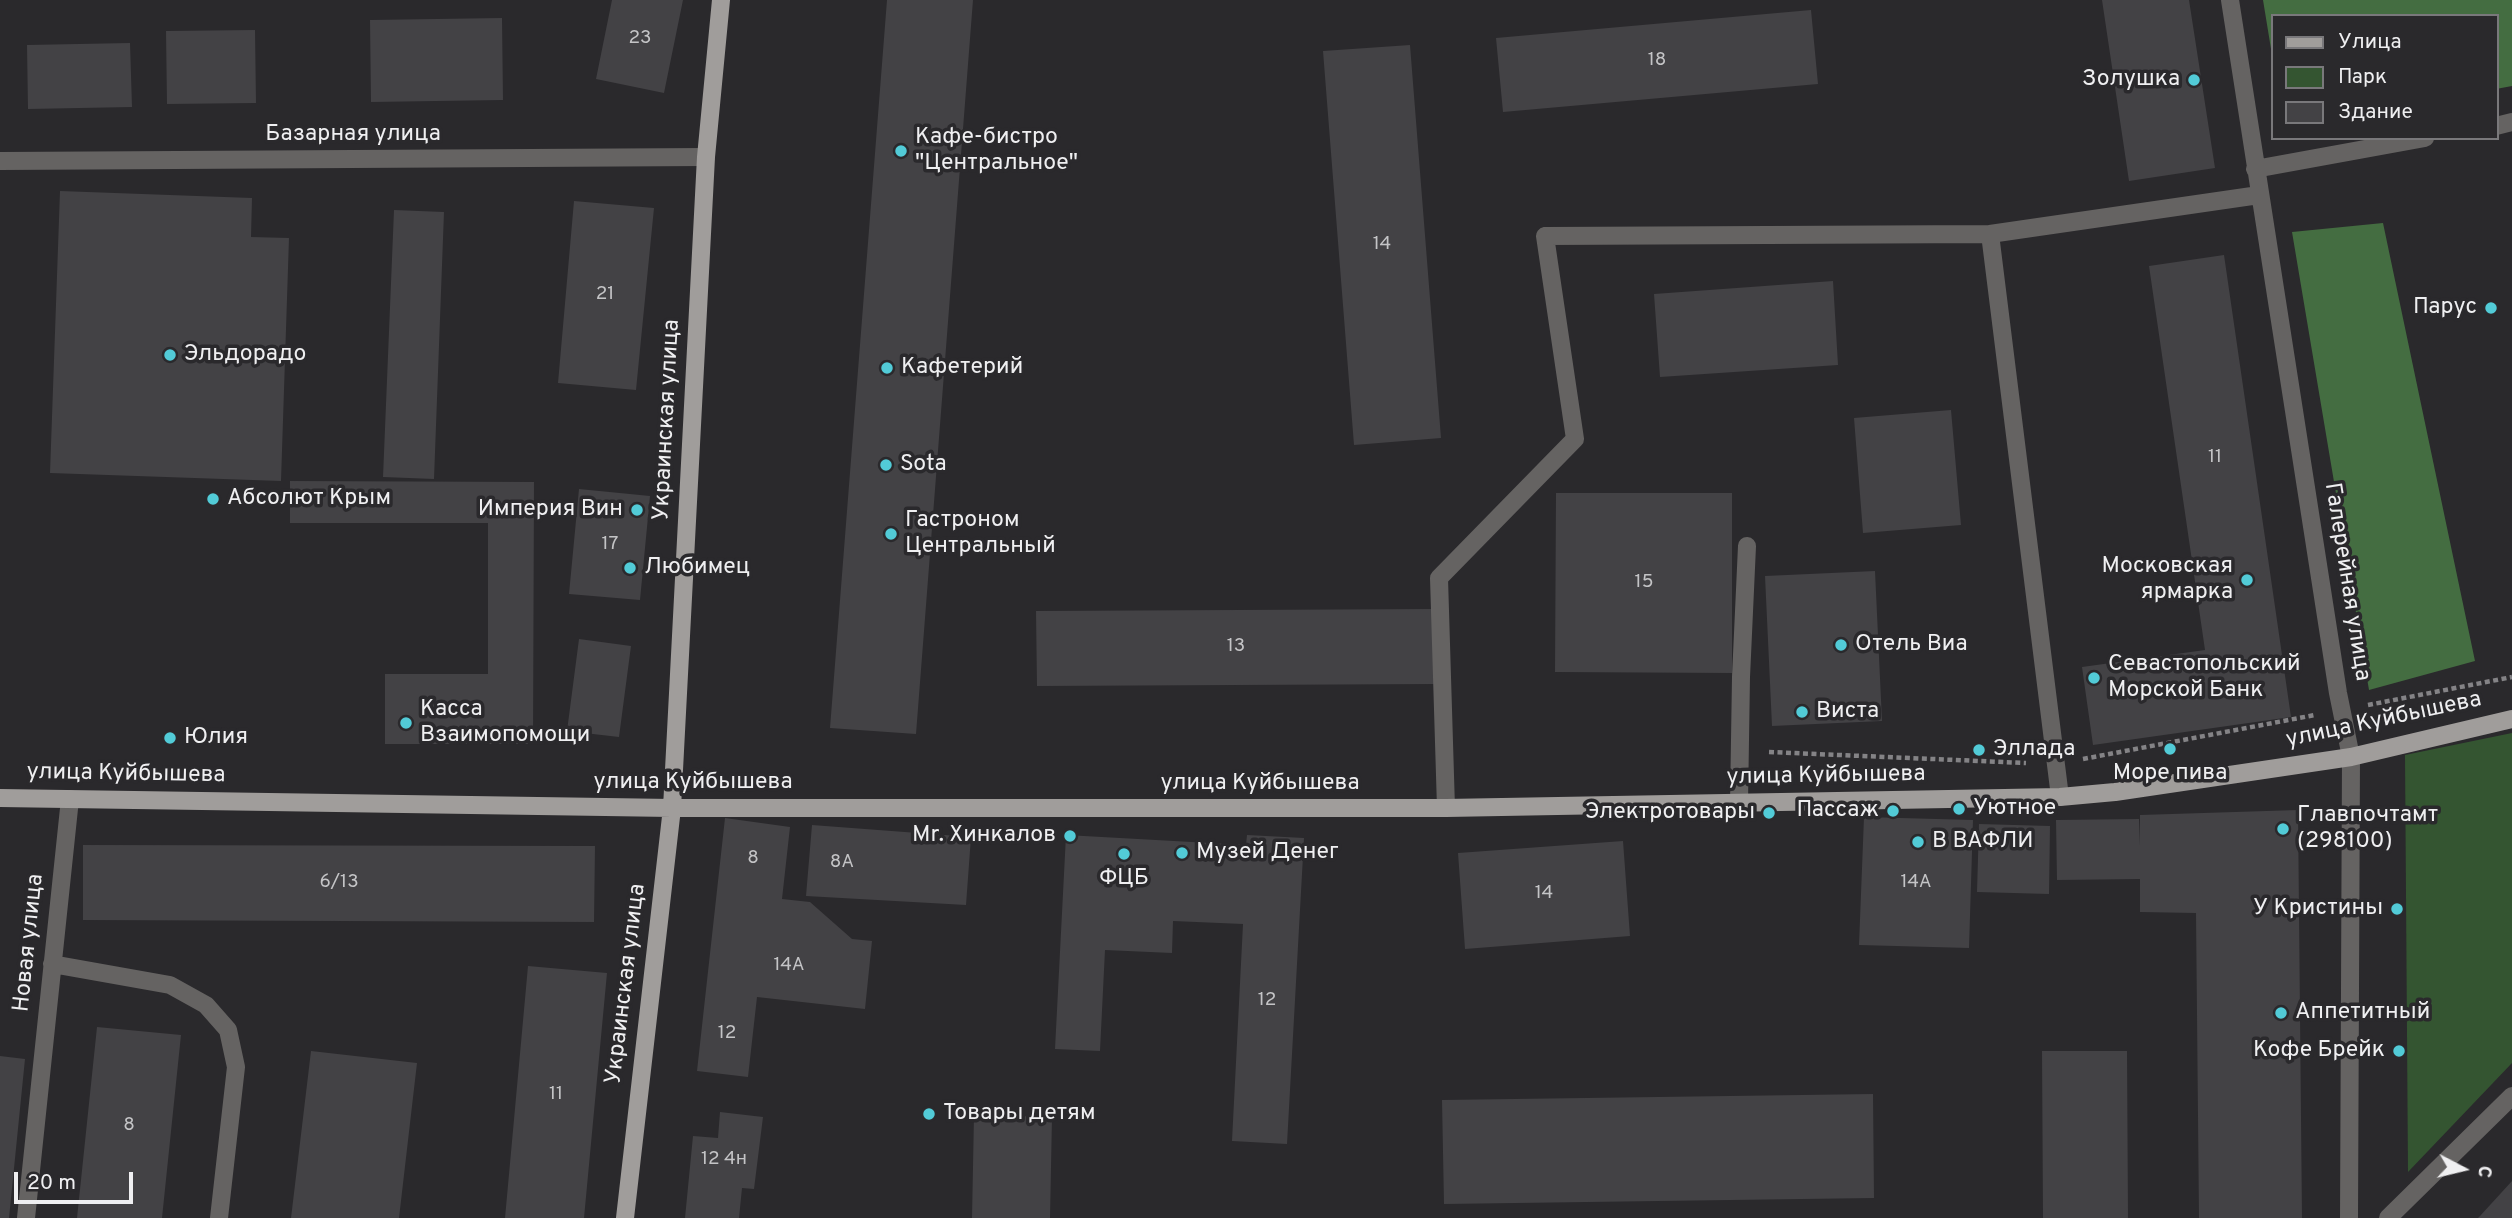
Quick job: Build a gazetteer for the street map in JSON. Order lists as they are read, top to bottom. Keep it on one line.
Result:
{"streets":{"main road":["Украинская улица","улица Куйбышева"],"street":["Базарная улица","Галерейная улица","Новая улица"]},"crossings":[["Базарная улица","Украинская улица"],["Украинская улица","улица Куйбышева"],["Галерейная улица","улица Куйбышева"],["улица Куйбышева","Новая улица"]],"places":["Золушка","Кафе‐бистро \"Центральное\"","Парус","Эльдорадо","Кафетерий","Sota","Абсолют Крым","Империя Вин","Гастроном Центральный","Любимец","Московская ярмарка","Отель Виа","Севастопольский Морской Банк","Виста","Касса Взаимопомощи","Юлия","Море пива","Эллада","Уютное","Пассаж","Электротовары","Главпочтамт (298100)","Mr. Хинкалов","В ВАФЛИ","Музей Денег","ФЦБ","У Кристины","Аппетитный","Кофе Брейк","Товары детям"],"house_numbers":["23","18","14","21","11","17","15","13","8","8А","6/13","14А","14","14А","12","12","11","8","12 4н"],"legend":["Улица","Парк","Здание"],"scale_bar":"20 m","north":"right"}
